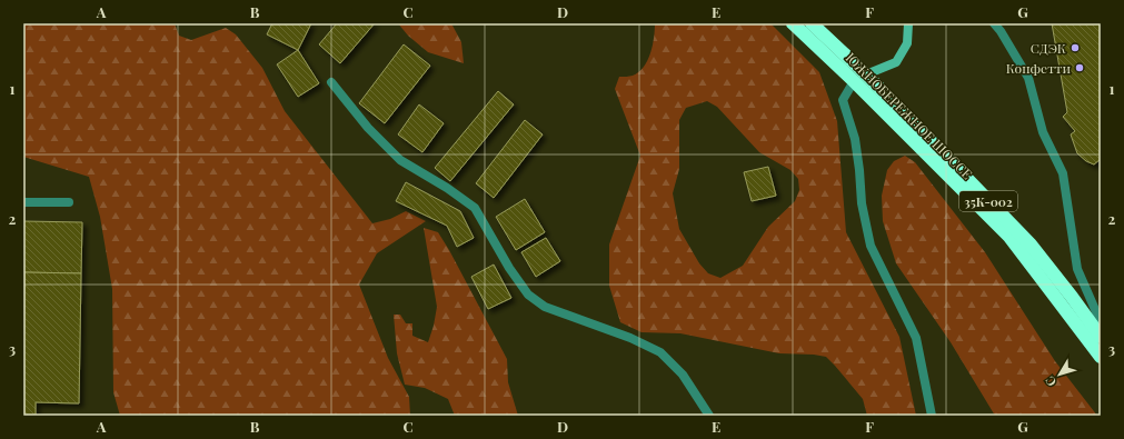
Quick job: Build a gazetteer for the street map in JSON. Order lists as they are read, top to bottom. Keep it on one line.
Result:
{"streets":{"highway":["ЮЖНОБЕРЕЖНОЕ ШОССЕ","35К-002"]},"places":["СДЭК","Конфетти"],"north":"bottom left","grid":{"columns":["A","B","C","D","E","F","G"],"rows":["1","2","3"]}}
